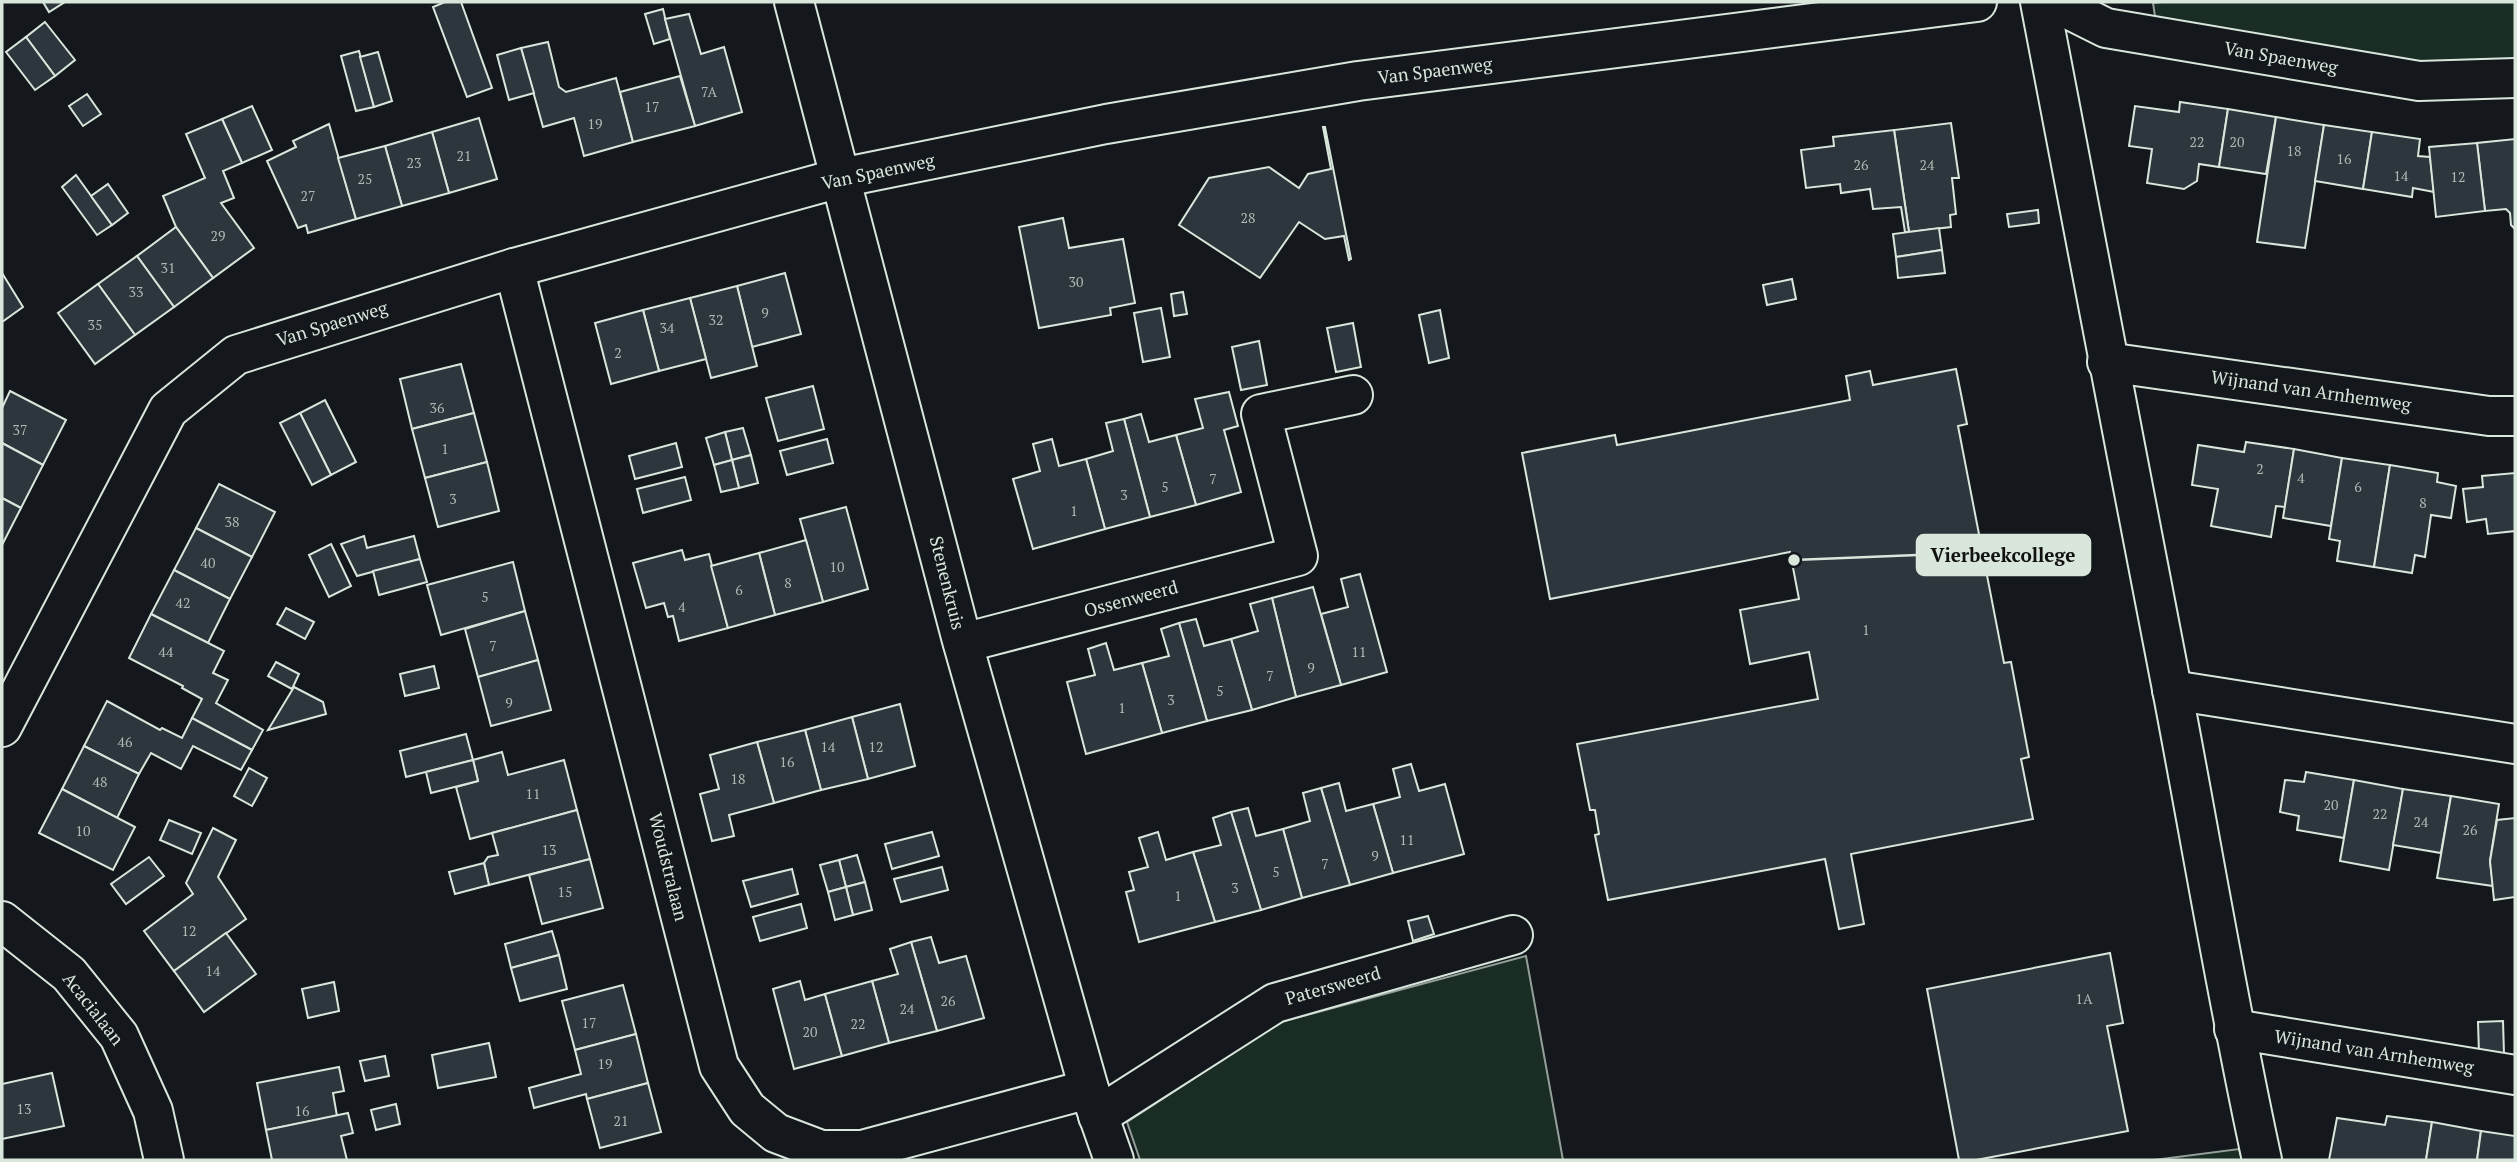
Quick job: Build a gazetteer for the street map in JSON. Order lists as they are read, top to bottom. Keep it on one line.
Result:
{"streets":{"street":["Van Spaenweg","Wijnand van Arnhemweg","Stenenkruis","Ossenweerd","Woudstralaan","Patersweerd","Acacialaan"]},"crossings":[["Van Spaenweg","Stenenkruis"],["Van Spaenweg","Woudstralaan"],["Stenenkruis","Ossenweerd"],["Stenenkruis","Woudstralaan"],["Stenenkruis","Patersweerd"],["Woudstralaan","Patersweerd"]],"places":["Vierbeekcollege"],"house_numbers":["7A","17","19","22","20","18","21","16","23","26","24","14","12","25","27","28","29","31","30","33","9","32","35","34","2","36","37","1","2","4","7","5","6","3","3","8","1","38","40","10","8","6","5","42","4","1","7","44","11","9","7","5","3","9","1","46","14","12","16","18","48","11","20","22","24","26","10","11","13","9","7","5","3","15","1","12","14","1A","26","24","17","22","20","19","13","16","21"]}
